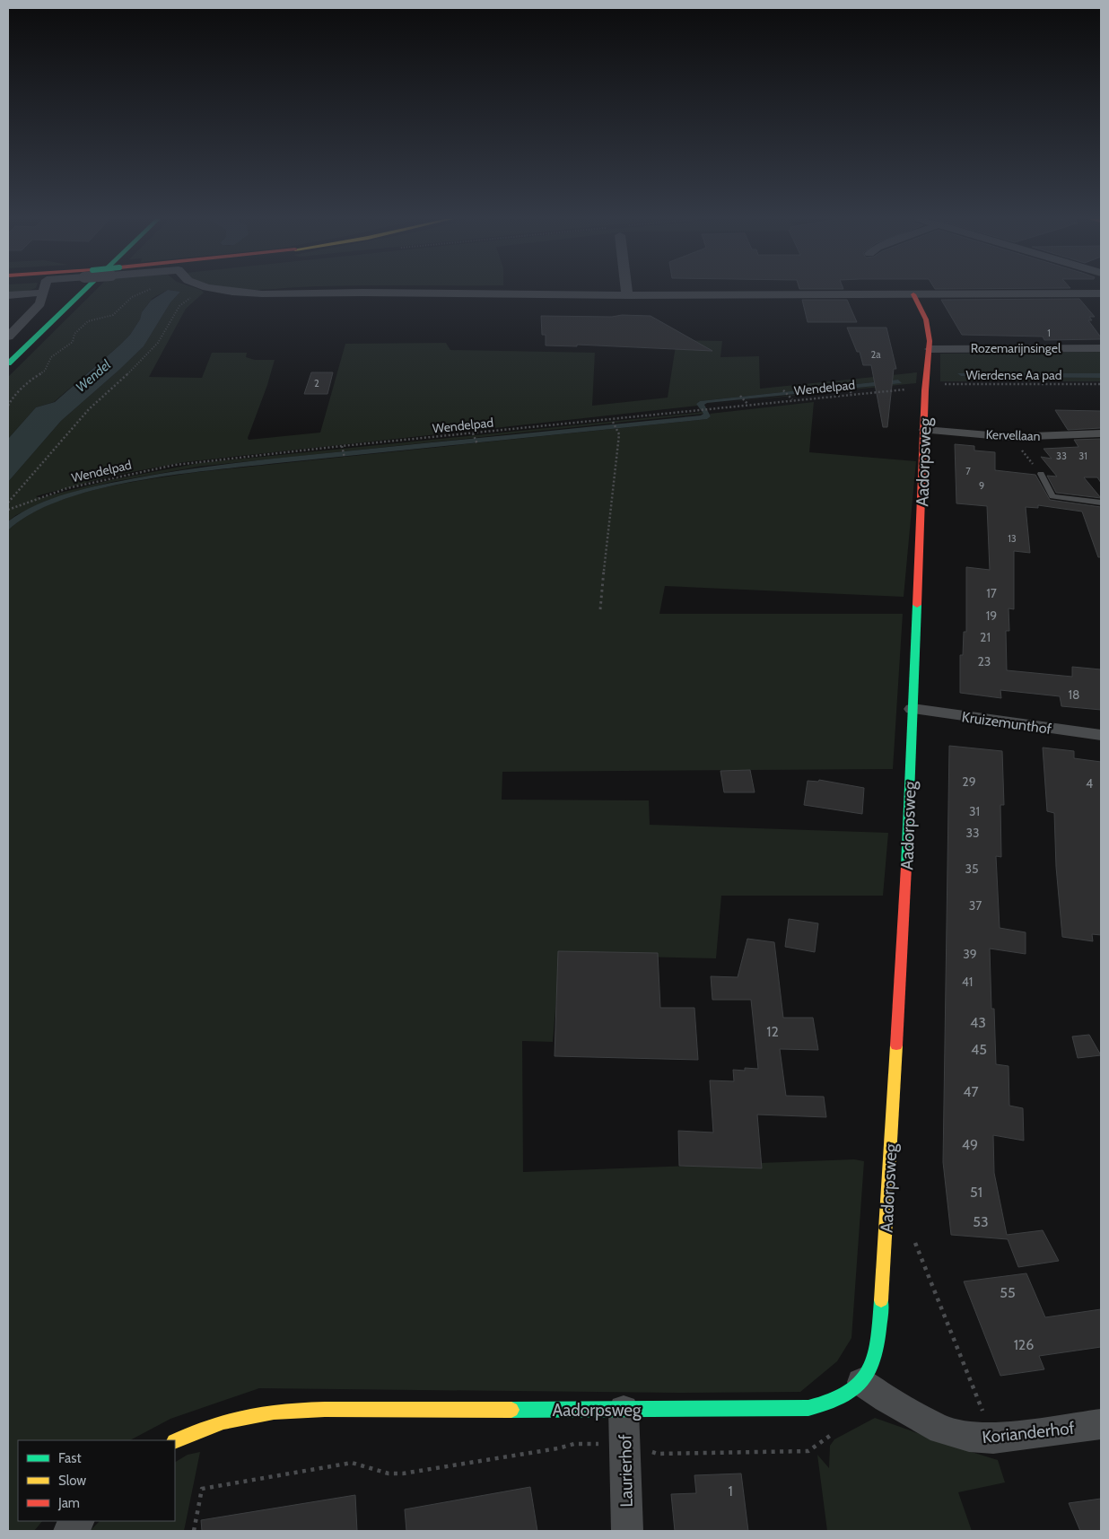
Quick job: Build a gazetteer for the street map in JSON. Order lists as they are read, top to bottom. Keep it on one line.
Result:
{"streets":{"main road":["Aadorpsweg"],"street":["Rozemarijnsingel","Kervellaan","Kruizemunthof","Korianderhof","Laurierhof"],"path":["Wierdense Aa pad","Wendelpad"]},"crossings":[["Rozemarijnsingel","Aadorpsweg"],["Wierdense Aa pad","Wendelpad"],["Wierdense Aa pad","Aadorpsweg"],["Wendelpad","Aadorpsweg"],["Kervellaan","Aadorpsweg"],["Aadorpsweg","Kruizemunthof"],["Aadorpsweg","Korianderhof"],["Aadorpsweg","Laurierhof"]],"water":["Wendel"],"house_numbers":["1","2a","2","33","31","7","9","13","17","19","21","23","18","29","4","31","33","35","37","39","41","43","12","45","47","49","51","53","55","126","1"],"legend":["Fast","Slow","Jam"]}
